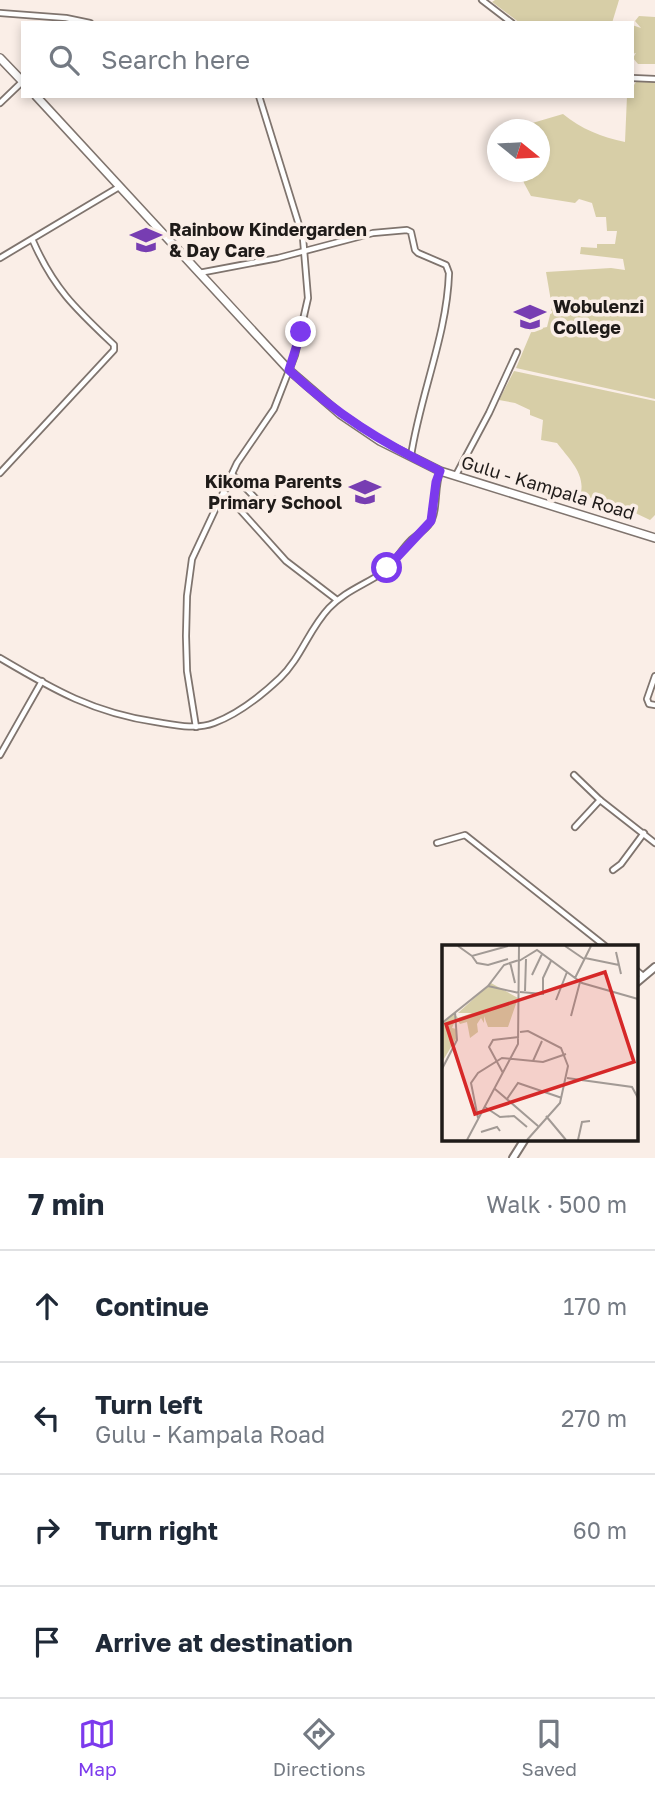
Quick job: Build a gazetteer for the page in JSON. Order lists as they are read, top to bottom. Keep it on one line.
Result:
{"streets":{"main road":["Gulu - Kampala Road"]},"places":{"school or university":["Rainbow Kindergarden & Day Care","Wobulenzi College","Kikoma Parents Primary School"]},"north":"right","page":{"search":"Search here","heading":["7 min","Walk · 500 m"],"list":[["Continue","170 m"],["Turn left","Gulu - Kampala Road","270 m"],["Turn right","60 m"],"Arrive at destination"],"nav":["Map","Directions","Saved"]}}
